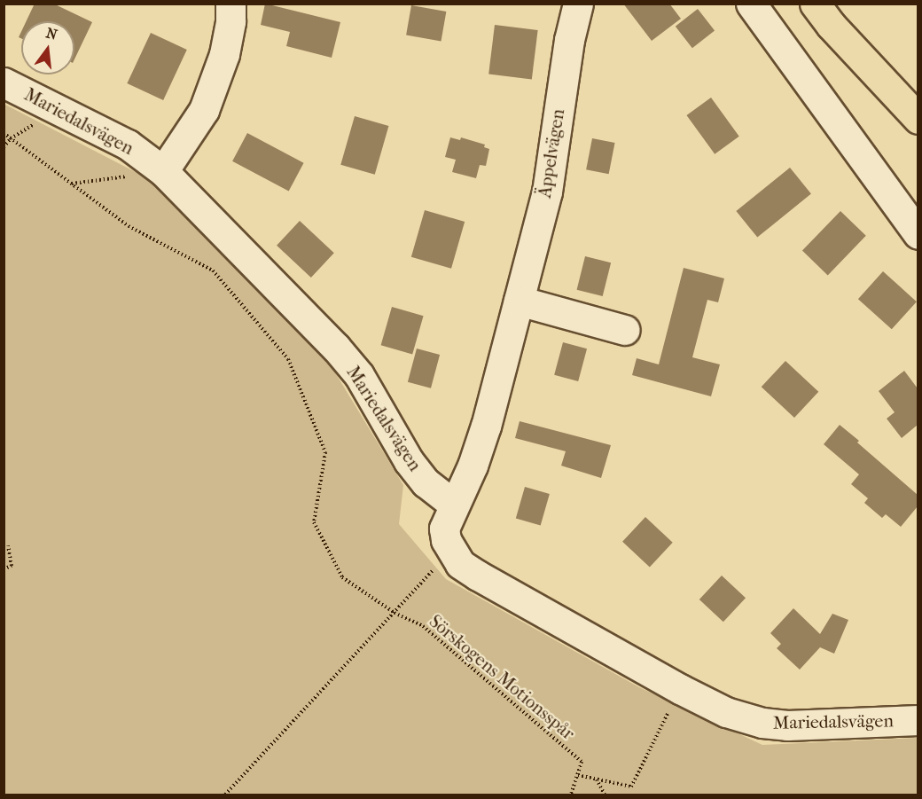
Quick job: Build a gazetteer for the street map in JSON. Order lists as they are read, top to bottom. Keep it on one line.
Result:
{"streets":{"street":["Mariedalsvägen","Äppelvägen"],"path":["Sörskogens Motionsspår"]},"crossings":[["Mariedalsvägen","Äppelvägen"]],"north":"top"}
